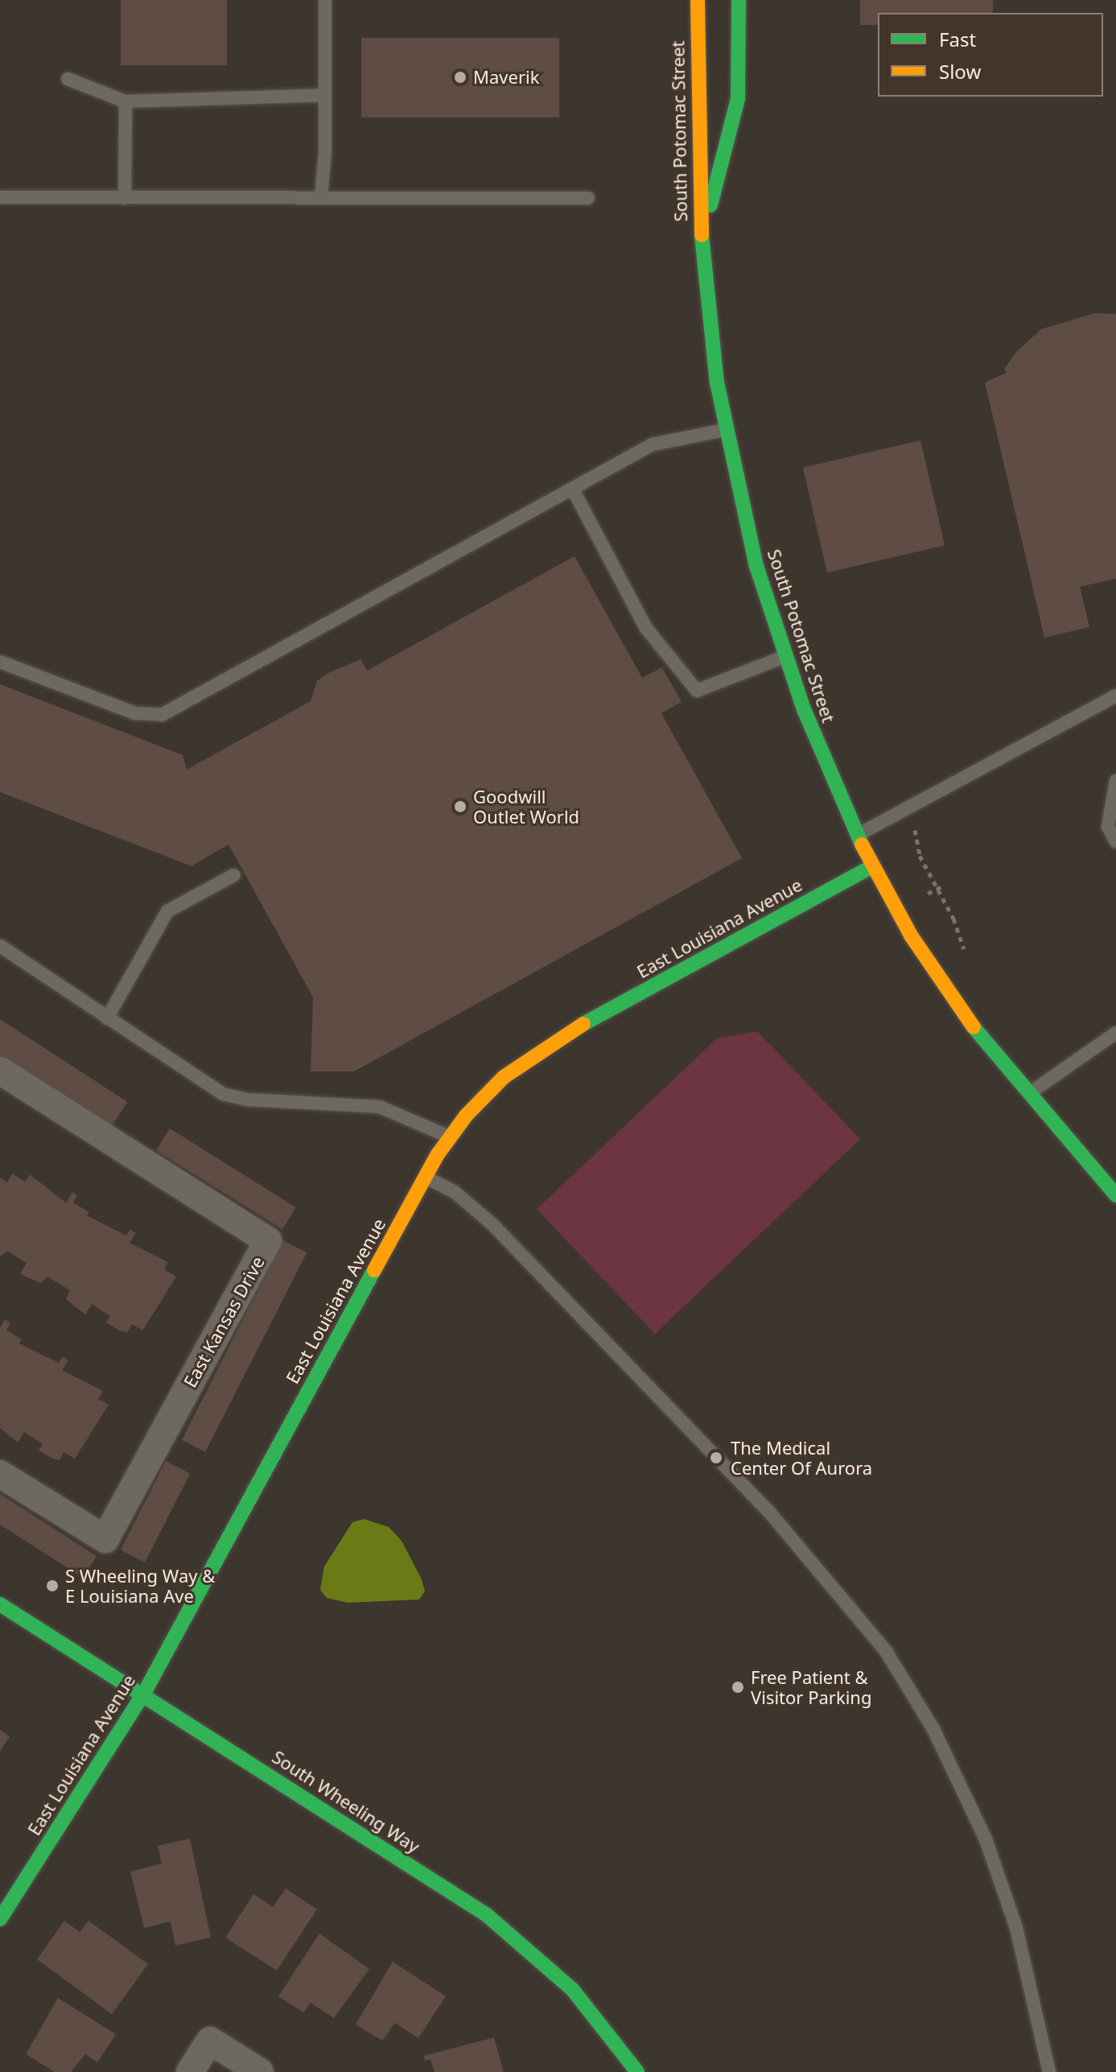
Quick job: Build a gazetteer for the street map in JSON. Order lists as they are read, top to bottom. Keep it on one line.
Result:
{"streets":{"street":["South Potomac Street","East Louisiana Avenue","East Kansas Drive","South Wheeling Way"]},"crossings":[["South Potomac Street","East Louisiana Avenue"],["East Louisiana Avenue","South Wheeling Way"]],"places":["Maverik","Goodwill Outlet World","The Medical Center Of Aurora","S Wheeling Way & E Louisiana Ave","Free Patient & Visitor Parking"],"legend":["Fast","Slow"]}
